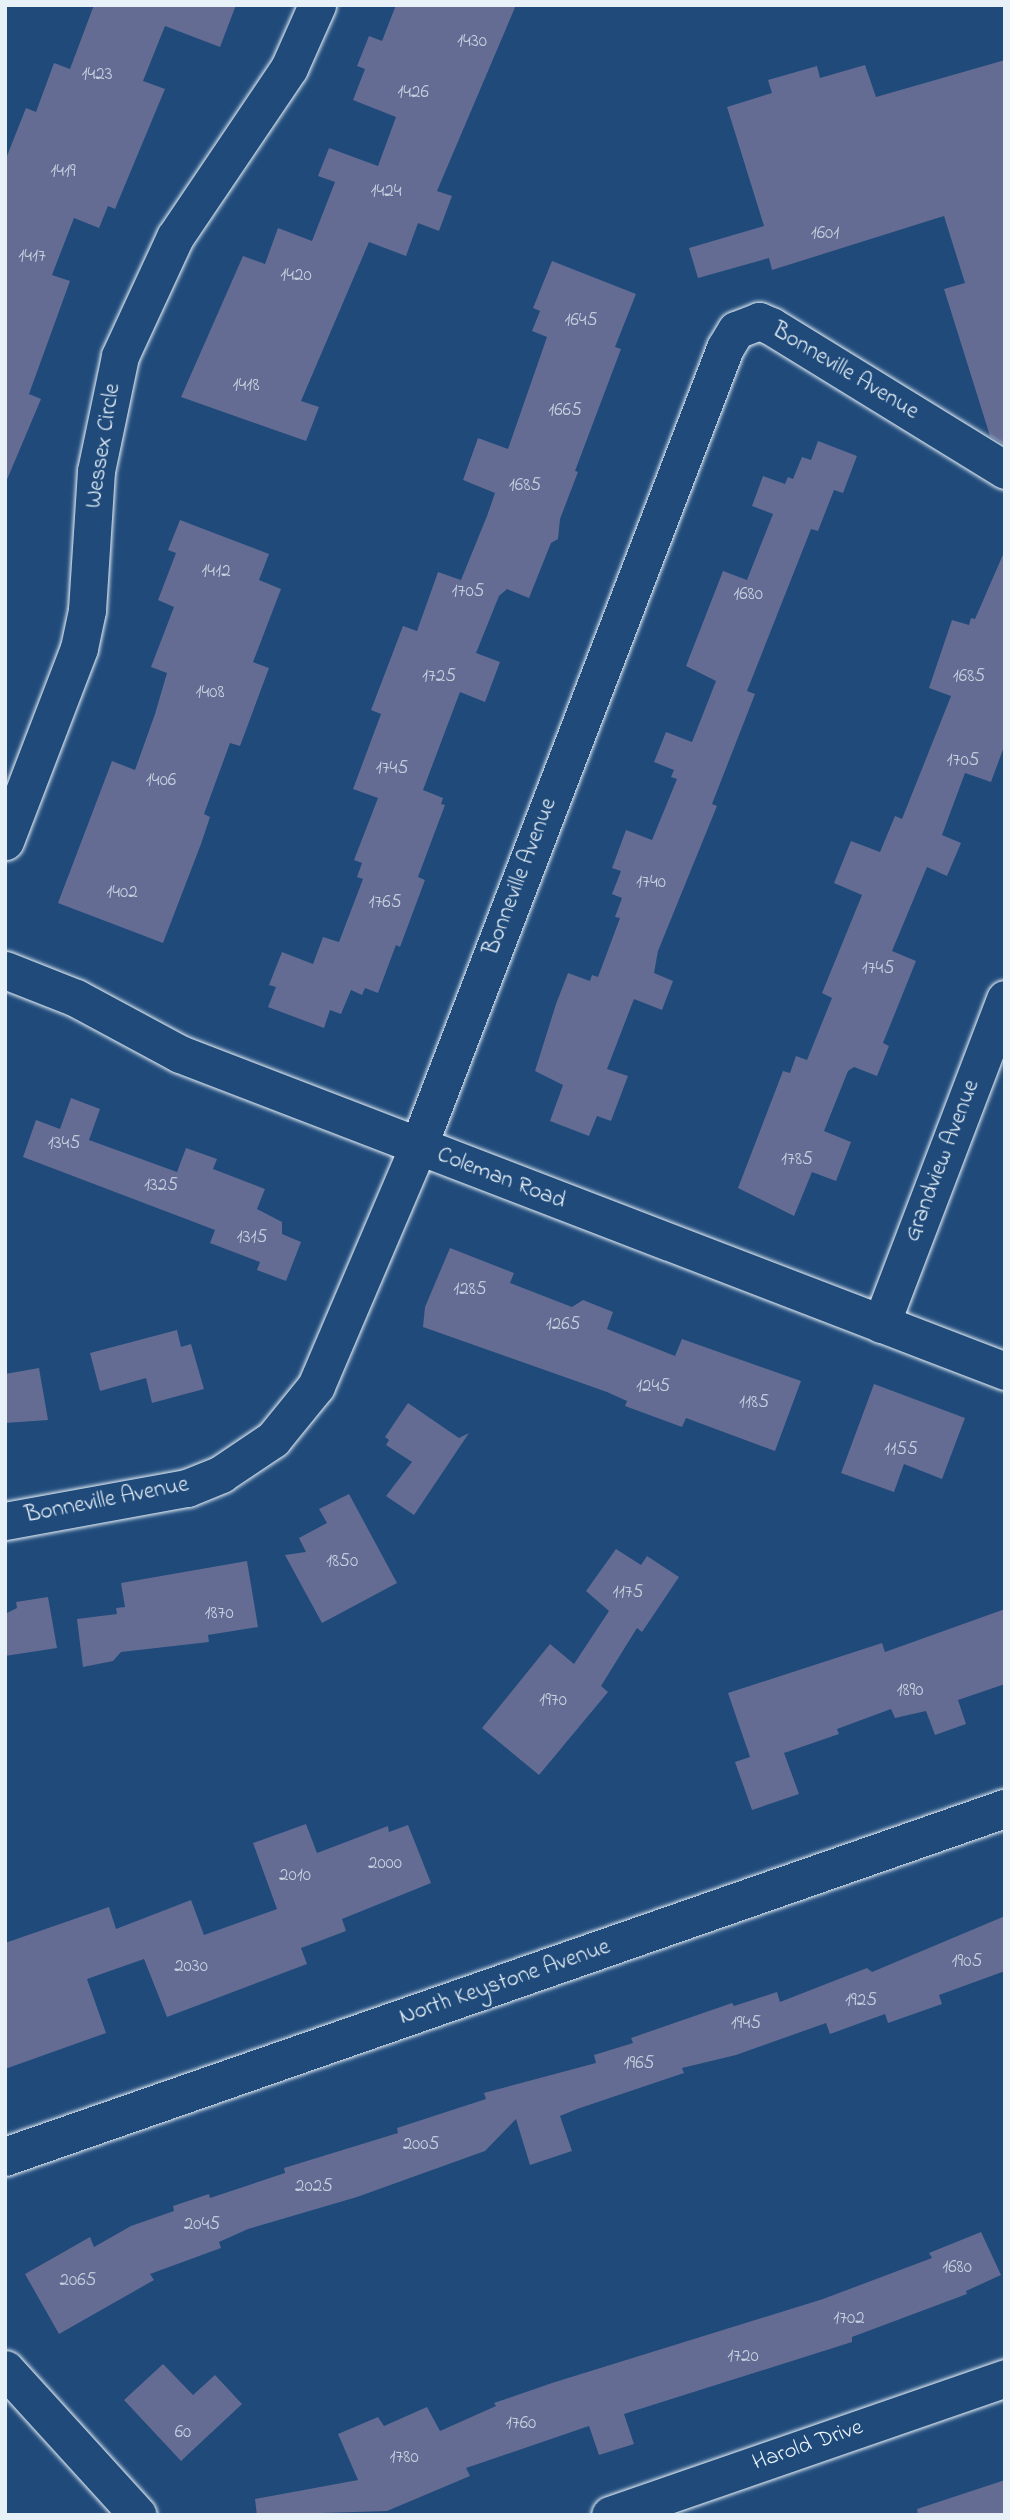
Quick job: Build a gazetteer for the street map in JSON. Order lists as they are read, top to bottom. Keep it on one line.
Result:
{"streets":{"street":["Bonneville Avenue","Wessex Circle","Grandview Avenue","Coleman Road","North Keystone Avenue","Harold Drive"]},"crossings":[["Bonneville Avenue","Coleman Road"],["Grandview Avenue","Coleman Road"]],"house_numbers":["1430","1423","1426","1419","1424","1601","1417","1420","1645","1418","1665","1685","1412","1705","1680","1725","1685","1408","1705","1745","1406","1740","1402","1765","1745","1345","1785","1325","1315","1285","1265","1245","1185","1155","1850","1175","1870","1890","1970","2000","2010","1905","2030","1925","1945","1965","2005","2025","2045","1680","2065","1702","1720","1760","60","1780"]}
